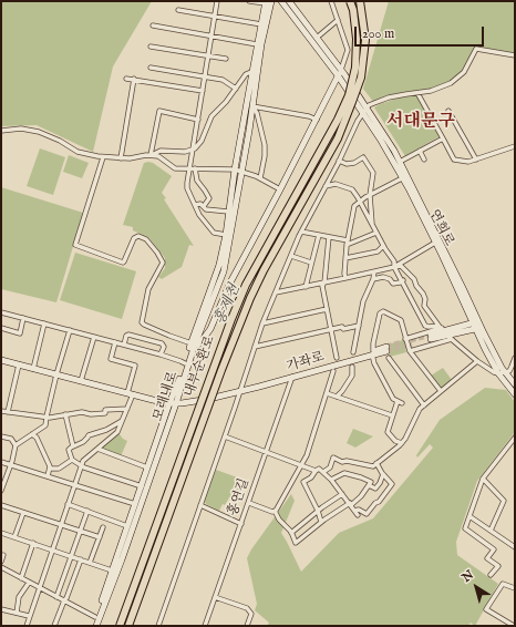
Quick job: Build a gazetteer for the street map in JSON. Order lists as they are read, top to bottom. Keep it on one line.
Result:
{"streets":{"highway":["내부순환로"],"main road":["연희로","가좌로","모래내로"],"street":["홍연길"]},"crossings":[["가좌로","모래내로"],["가좌로","홍연길"]],"districts":["서대문구"],"water":["홍제천"],"scale_bar":"200 m","north":"top left"}
